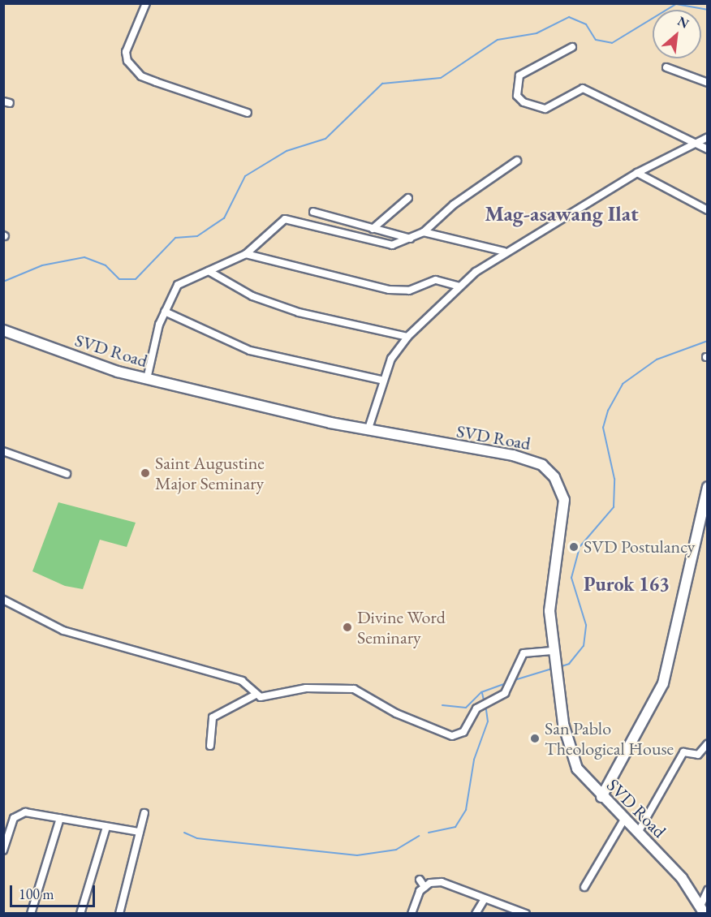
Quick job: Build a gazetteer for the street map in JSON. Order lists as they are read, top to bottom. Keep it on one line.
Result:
{"streets":{"main road":["SVD Road"]},"districts":["Mag-asawang Ilat","Purok 163"],"places":["Saint Augustine Major Seminary","SVD Postulancy","Divine Word Seminary","San Pablo Theological House"],"scale_bar":"100 m","north":"top right"}
